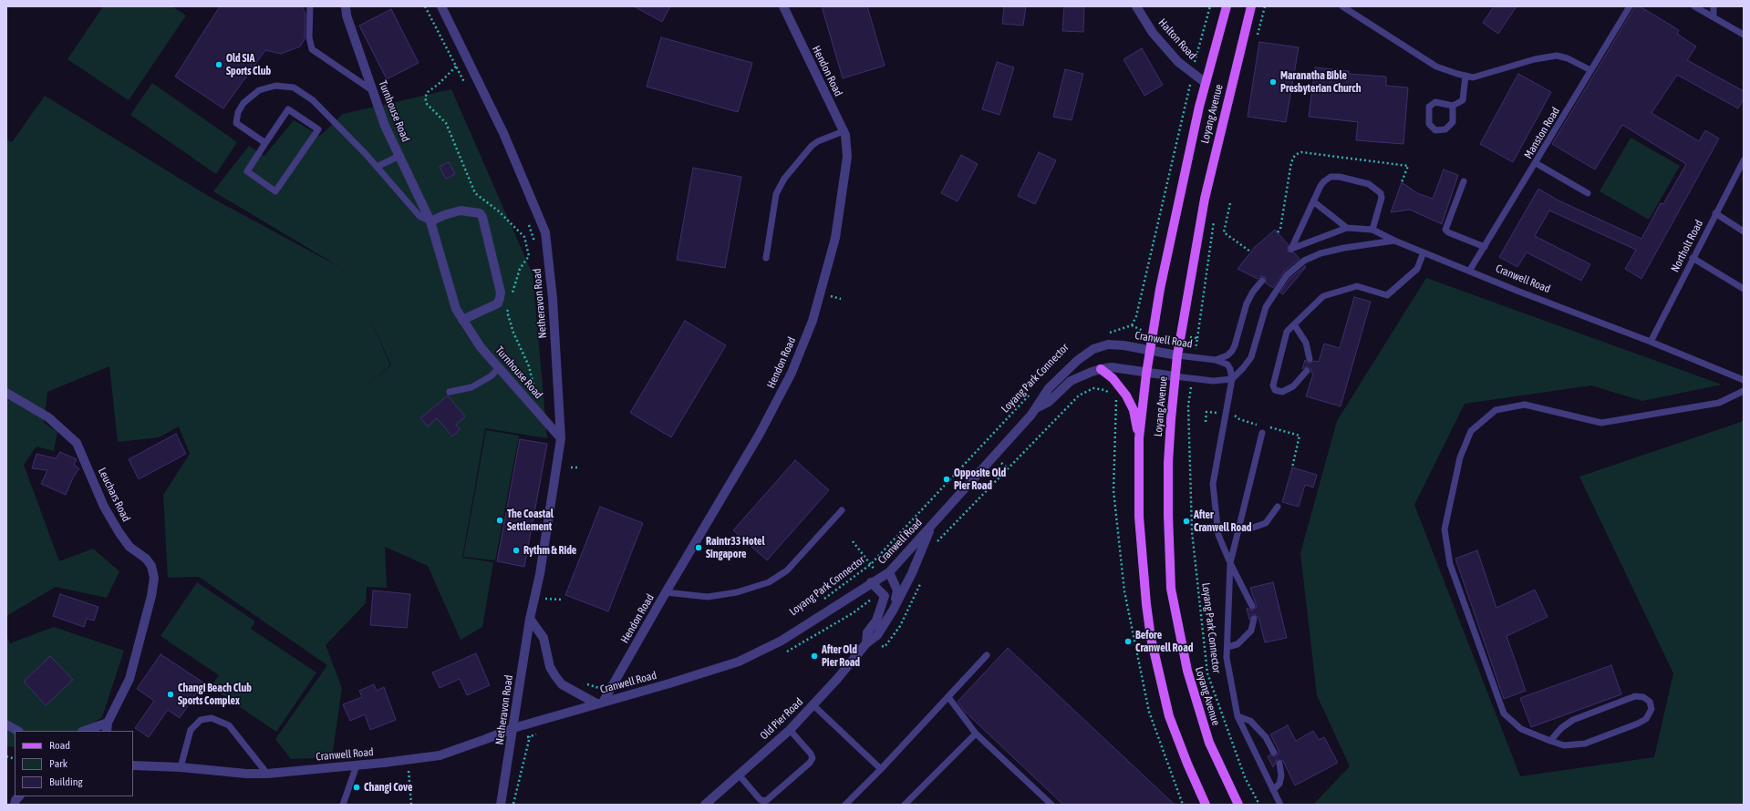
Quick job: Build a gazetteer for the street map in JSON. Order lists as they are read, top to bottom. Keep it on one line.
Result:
{"streets":{"main road":["Loyang Avenue"],"street":["Halton Road","Hendon Road","Turnhouse Road","Cranwell Road","Netheravon Road","Leuchars Road","Old Pier Road"],"lane":["Manston Road","Northolt Road"],"path":["Loyang Park Connector"]},"crossings":[["Halton Road","Loyang Avenue"],["Hendon Road","Cranwell Road"],["Turnhouse Road","Netheravon Road"],["Loyang Avenue","Cranwell Road"],["Manston Road","Cranwell Road"],["Northolt Road","Cranwell Road"],["Cranwell Road","Netheravon Road"],["Cranwell Road","Loyang Park Connector"],["Cranwell Road","Old Pier Road"]],"places":["Old SIA Sports Club","Maranatha Bible Presbyterian Church","Opposite Old Pier Road","The Coastal Settlement","After Cranwell Road","Raintr33 Hotel Singapore","Rythm & Ride","Before Cranwell Road","After Old Pier Road","Changi Beach Club Sports Complex","Changi Cove"],"legend":["Road","Park","Building"]}
